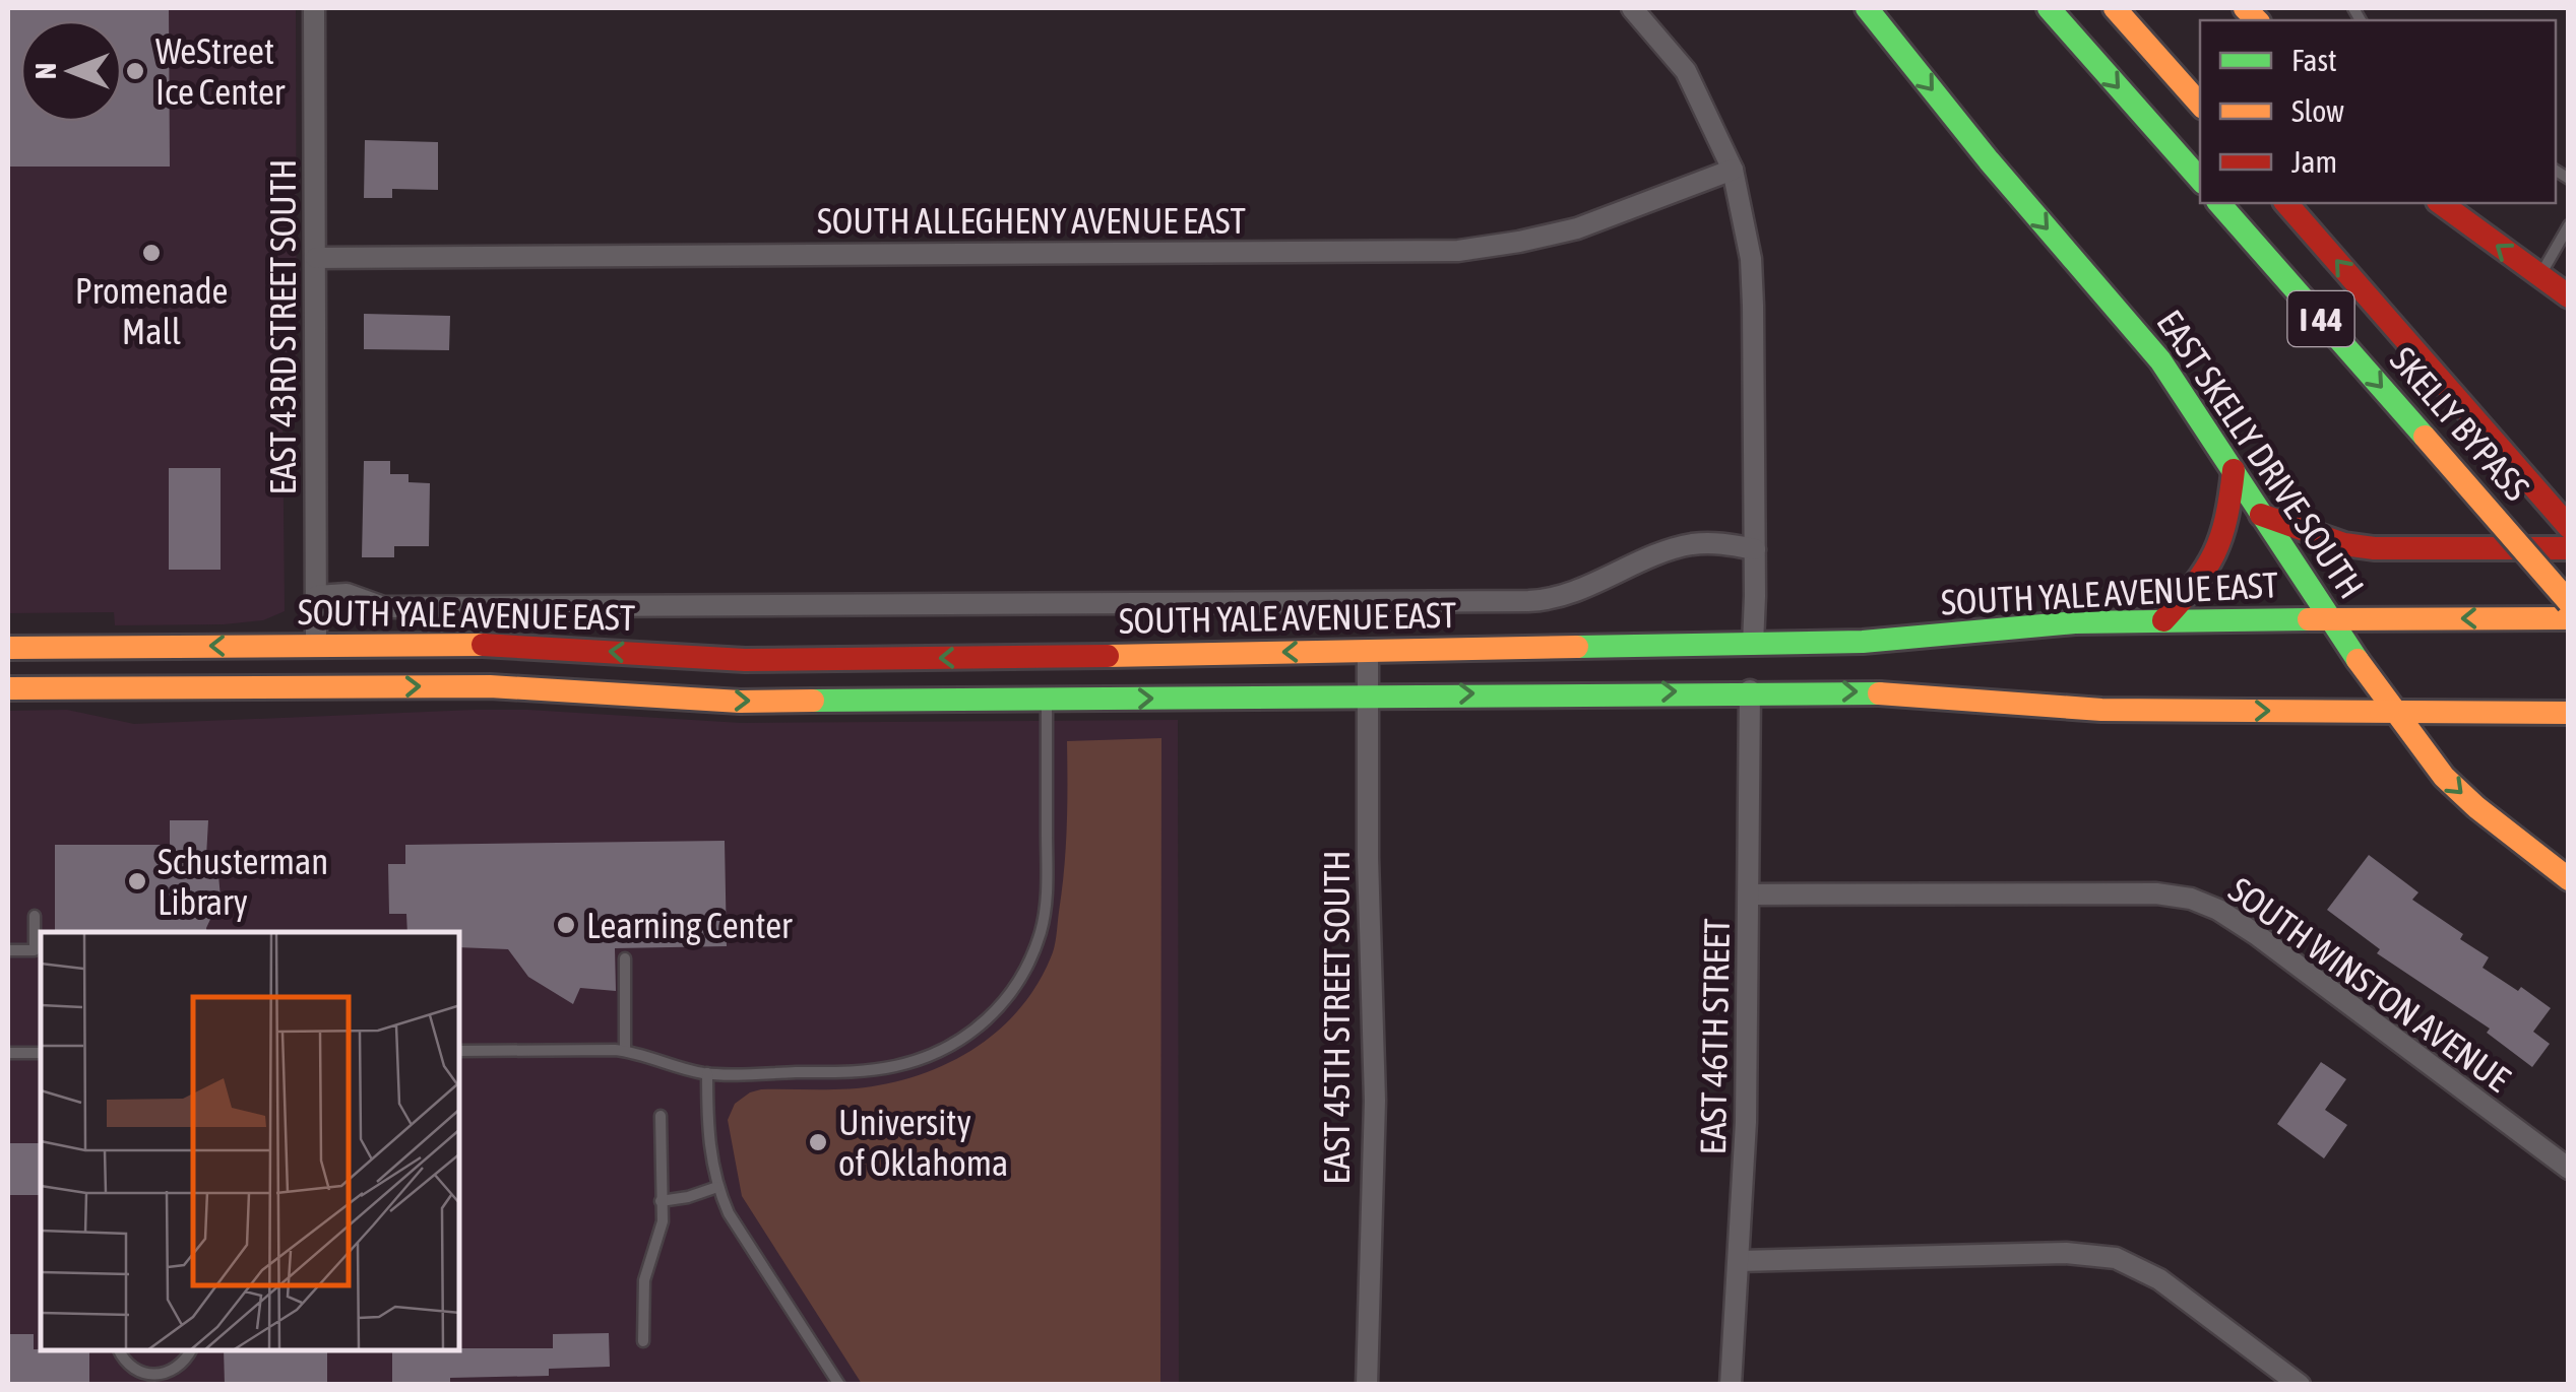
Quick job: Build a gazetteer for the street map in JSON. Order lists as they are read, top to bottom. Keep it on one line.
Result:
{"streets":{"main road":["I 44","SKELLY BYPASS","EAST SKELLY DRIVE SOUTH","SOUTH YALE AVENUE EAST"],"street":["SOUTH ALLEGHENY AVENUE EAST","EAST 43RD STREET SOUTH","SOUTH WINSTON AVENUE","EAST 45TH STREET SOUTH","EAST 46TH STREET"]},"crossings":[["SOUTH ALLEGHENY AVENUE EAST","EAST 43RD STREET SOUTH"],["EAST 43RD STREET SOUTH","SOUTH YALE AVENUE EAST"],["EAST SKELLY DRIVE SOUTH","SOUTH YALE AVENUE EAST"],["SOUTH YALE AVENUE EAST","EAST 45TH STREET SOUTH"],["SOUTH YALE AVENUE EAST","EAST 46TH STREET"],["SOUTH WINSTON AVENUE","EAST 46TH STREET"]],"places":["WeStreet Ice Center","Promenade Mall","Schusterman Library","Learning Center","University of Oklahoma"],"legend":["Fast","Slow","Jam"],"north":"left"}
